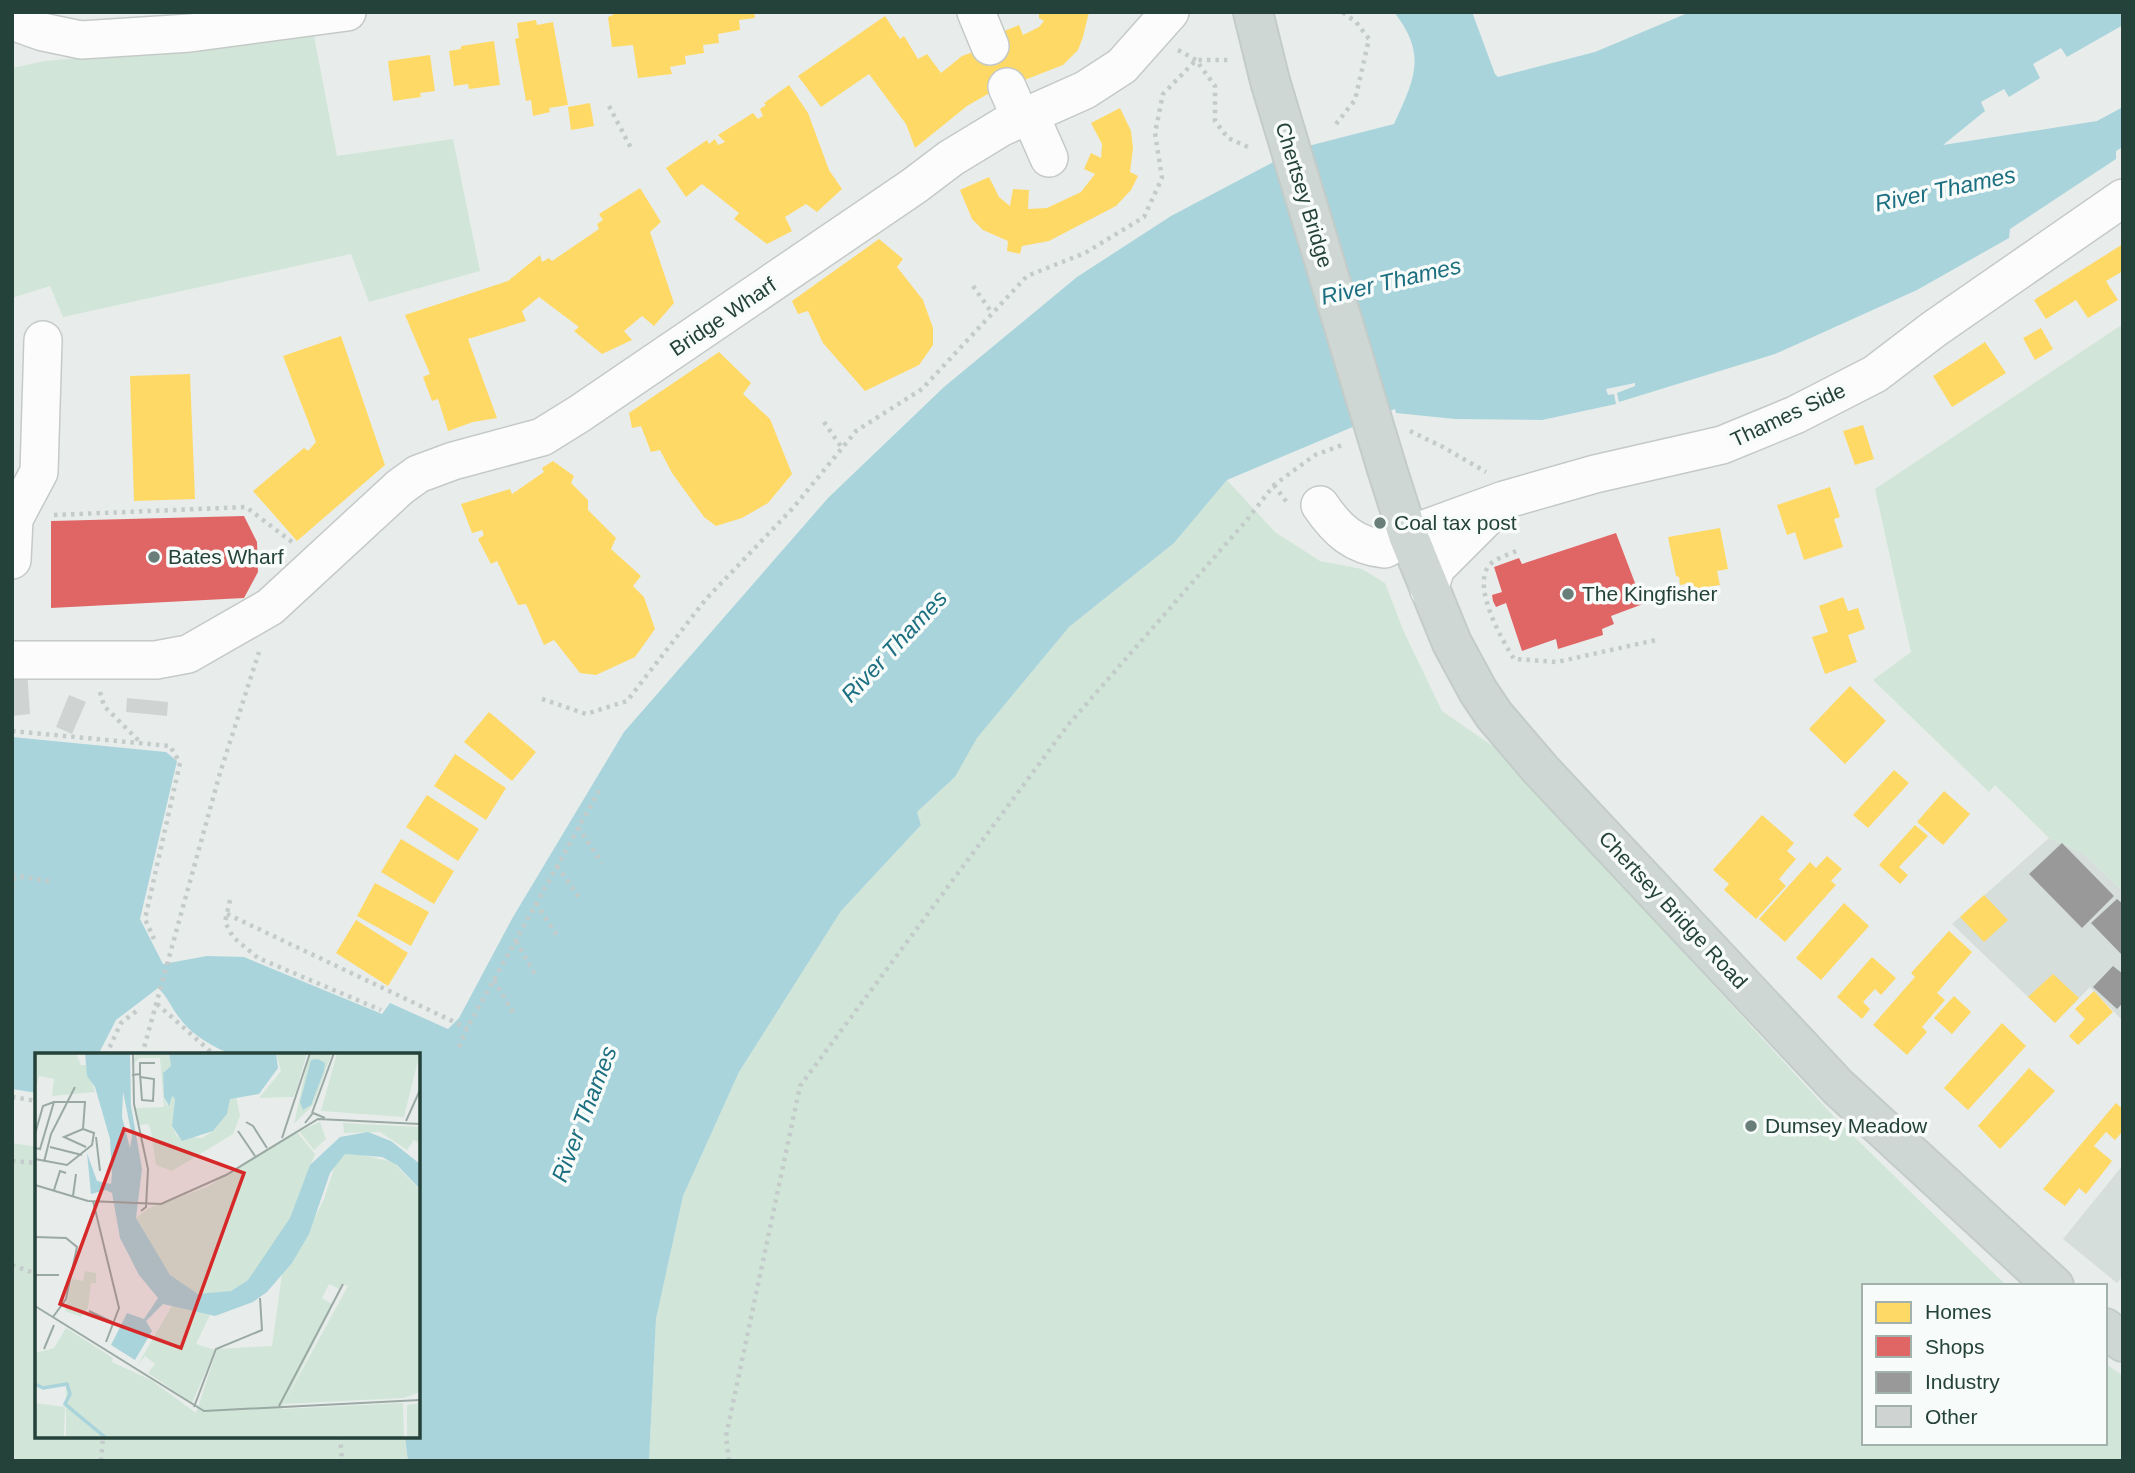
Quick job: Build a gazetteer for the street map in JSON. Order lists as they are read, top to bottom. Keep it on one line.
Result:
{"streets":{"main road":["Chertsey Bridge","Chertsey Bridge Road"],"street":["Bridge Wharf","Thames Side"]},"crossings":[["Chertsey Bridge","Chertsey Bridge Road"],["Thames Side","Chertsey Bridge Road"]],"water":["River Thames"],"places":["Coal tax post","Bates Wharf","The Kingfisher","Dumsey Meadow"],"legend":["Homes","Shops","Industry","Other"]}
